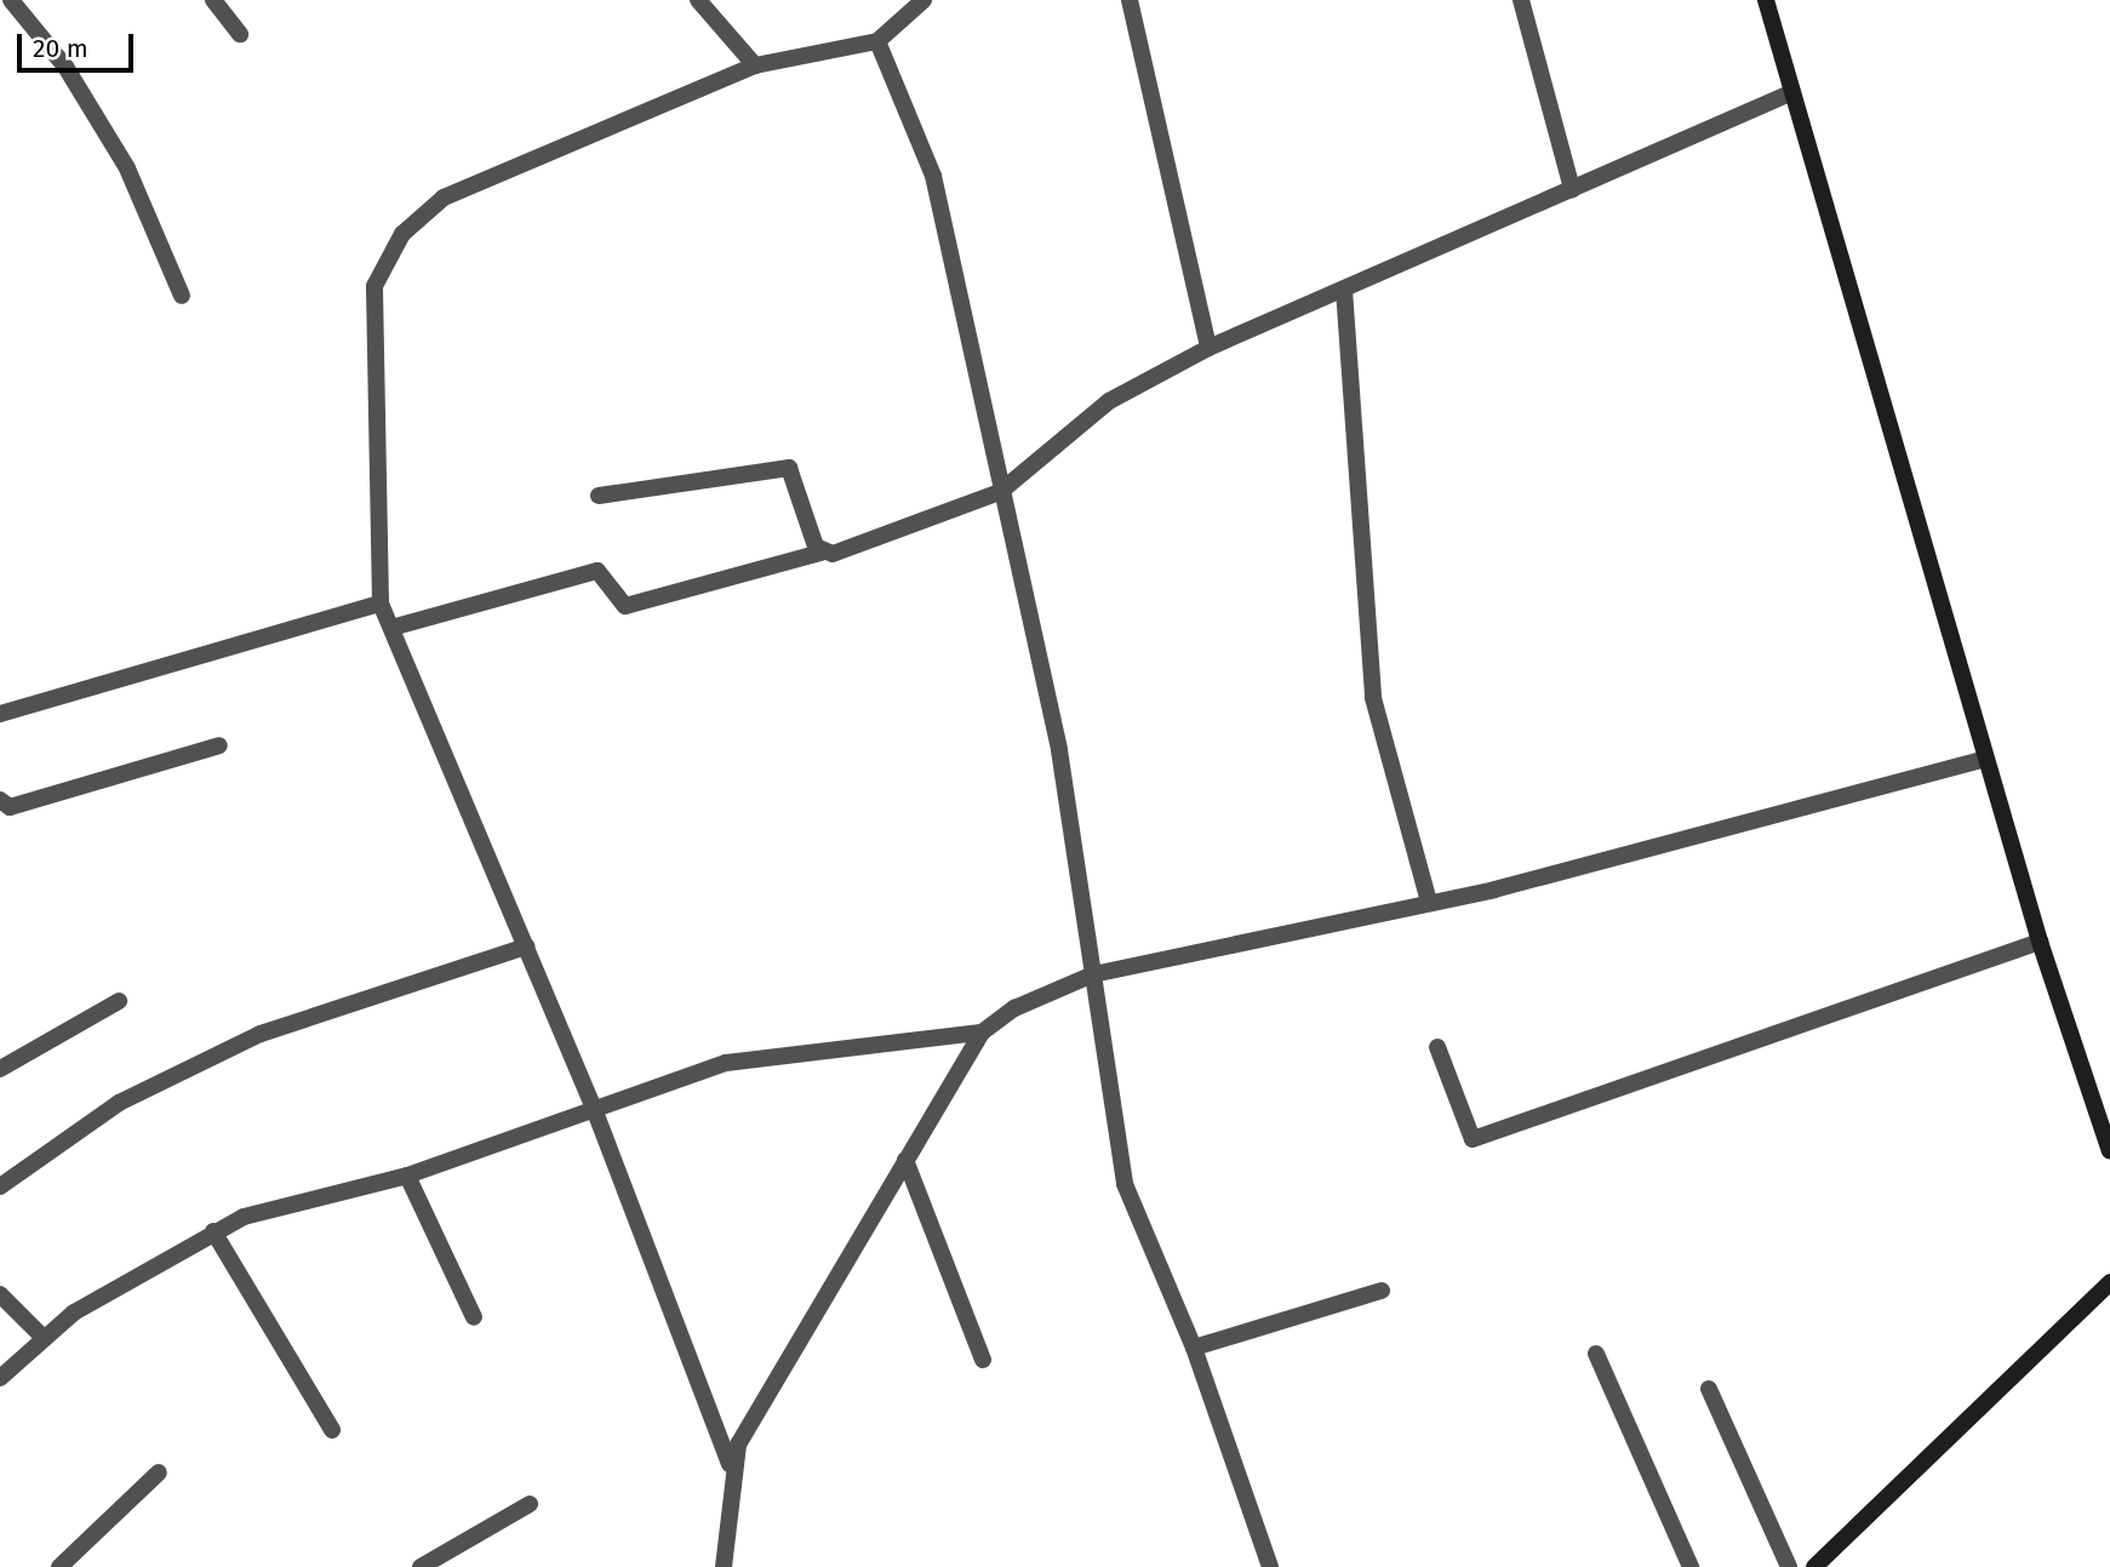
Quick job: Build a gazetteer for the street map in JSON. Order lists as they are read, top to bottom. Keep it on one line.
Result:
{"scale_bar":"20 m"}
